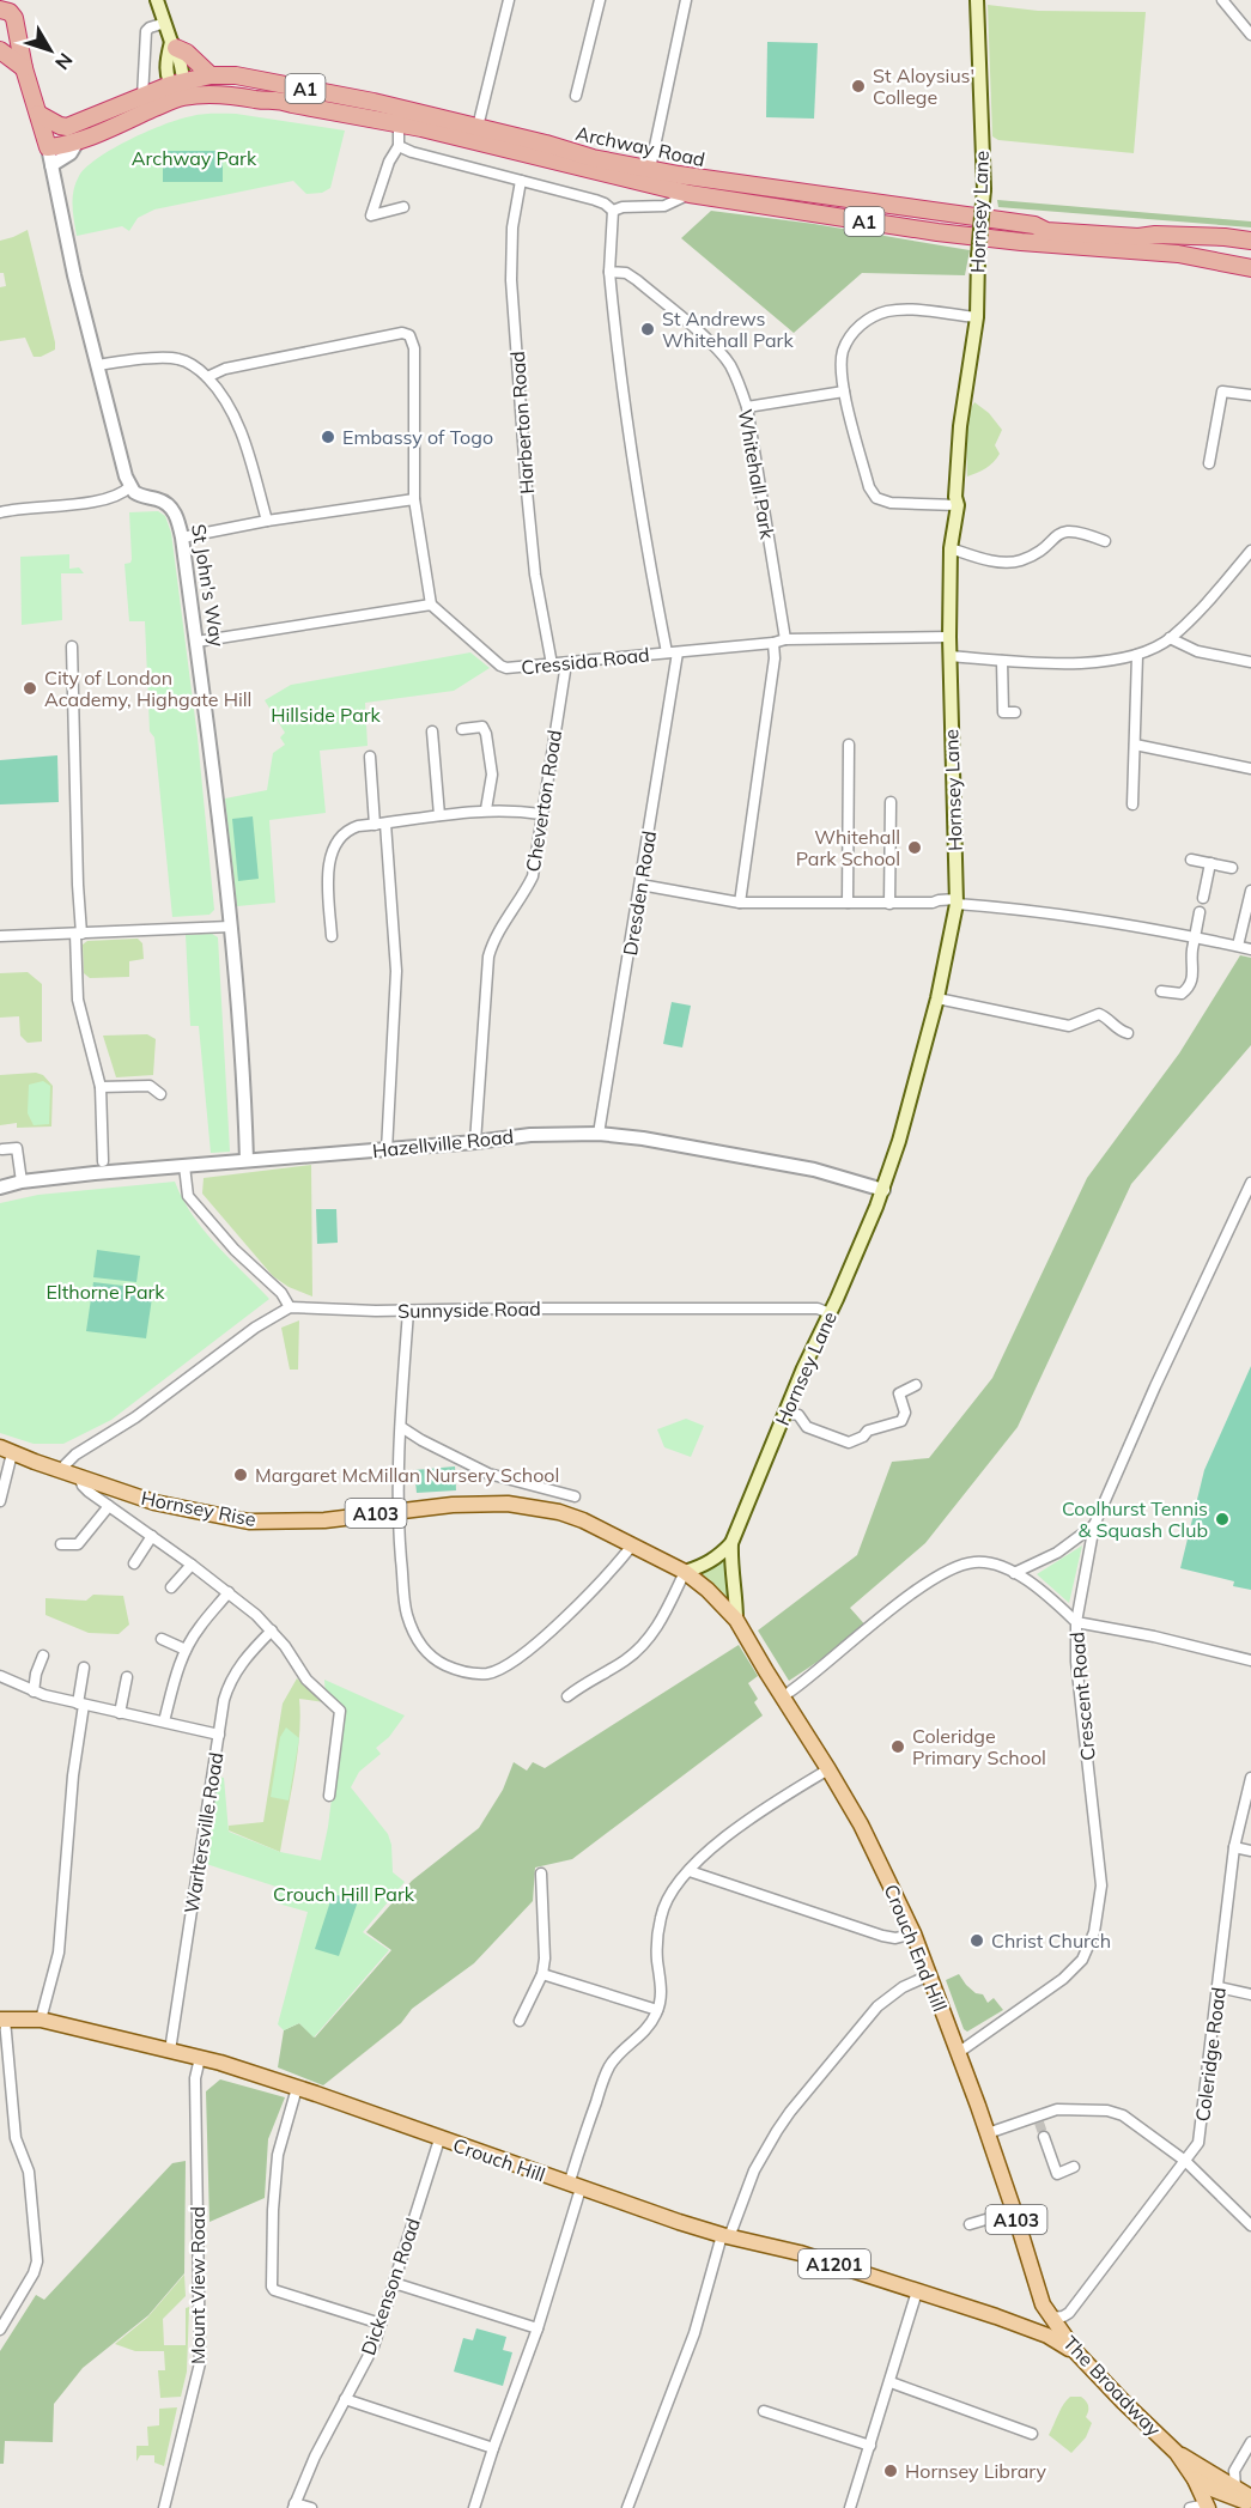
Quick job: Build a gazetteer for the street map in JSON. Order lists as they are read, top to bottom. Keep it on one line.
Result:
{"streets":{"highway":["A1","Archway Road"],"main road":["Hornsey Lane","Hornsey Rise","A103","Crouch End Hill","Crouch Hill","A1201","The Broadway"],"street":["Harberton Road","Whitehall Park","St John's Way","Cressida Road","Cheverton Road","Dresden Road","Hazellville Road","Sunnyside Road","Crescent Road","Warltersville Road","Coleridge Road","Mount View Road","Dickenson Road"]},"crossings":[["Hornsey Lane","Hazellville Road"],["Hornsey Lane","Sunnyside Road"],["Hornsey Lane","Hornsey Rise"],["Hornsey Lane","Crouch End Hill"],["Harberton Road","Cressida Road"],["Whitehall Park","Cressida Road"],["St John's Way","Hazellville Road"],["Cressida Road","Cheverton Road"],["Cressida Road","Dresden Road"],["Cheverton Road","Hazellville Road"],["Dresden Road","Hazellville Road"],["Hornsey Rise","Crouch End Hill"],["A103","The Broadway"],["Crescent Road","Crouch End Hill"],["Warltersville Road","Crouch Hill"],["Crouch End Hill","Coleridge Road"],["Crouch End Hill","Crouch Hill"],["Crouch End Hill","The Broadway"],["Coleridge Road","Crouch Hill"],["Coleridge Road","The Broadway"],["Crouch Hill","Mount View Road"],["Crouch Hill","Dickenson Road"],["Crouch Hill","The Broadway"]],"parks":["Archway Park","Hillside Park","Elthorne Park","Crouch Hill Park"],"places":["St Aloysius' College","St Andrews Whitehall Park","Embassy of Togo","City of London Academy, Highgate Hill","Whitehall Park School","Margaret McMillan Nursery School","Coolhurst Tennis & Squash Club","Coleridge Primary School","Christ Church","Hornsey Library"],"north":"bottom right"}
